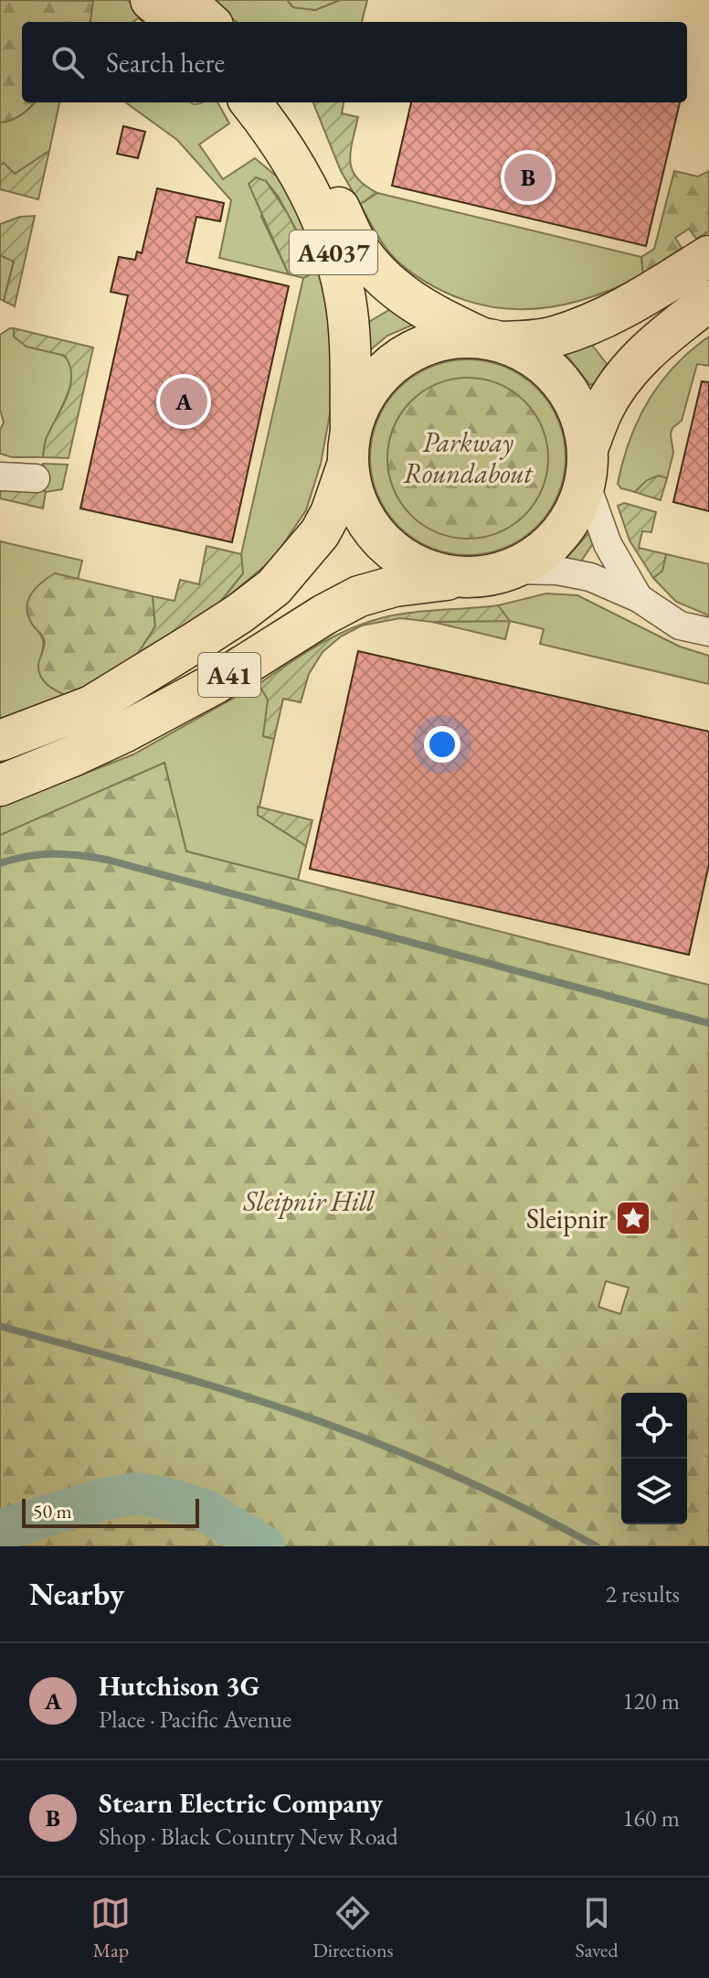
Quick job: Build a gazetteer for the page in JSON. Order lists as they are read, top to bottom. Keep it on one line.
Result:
{"streets":{"main road":["A4037","A41"]},"crossings":[["A4037","A41"]],"parks":["Parkway Roundabout","Sleipnir Hill"],"places":{"place":["Sleipnir"]},"scale_bar":"50 m","page":{"search":"Search here","pins":["B","A"],"scale":"50 m","heading":["Nearby","2 results"],"list":[{"mark":"A","name":"Hutchison 3G","note":"Place · Pacific Avenue","value":"120 m"},{"mark":"B","name":"Stearn Electric Company","note":"Shop · Black Country New Road","value":"160 m"}],"nav":["Map","Directions","Saved"]}}
